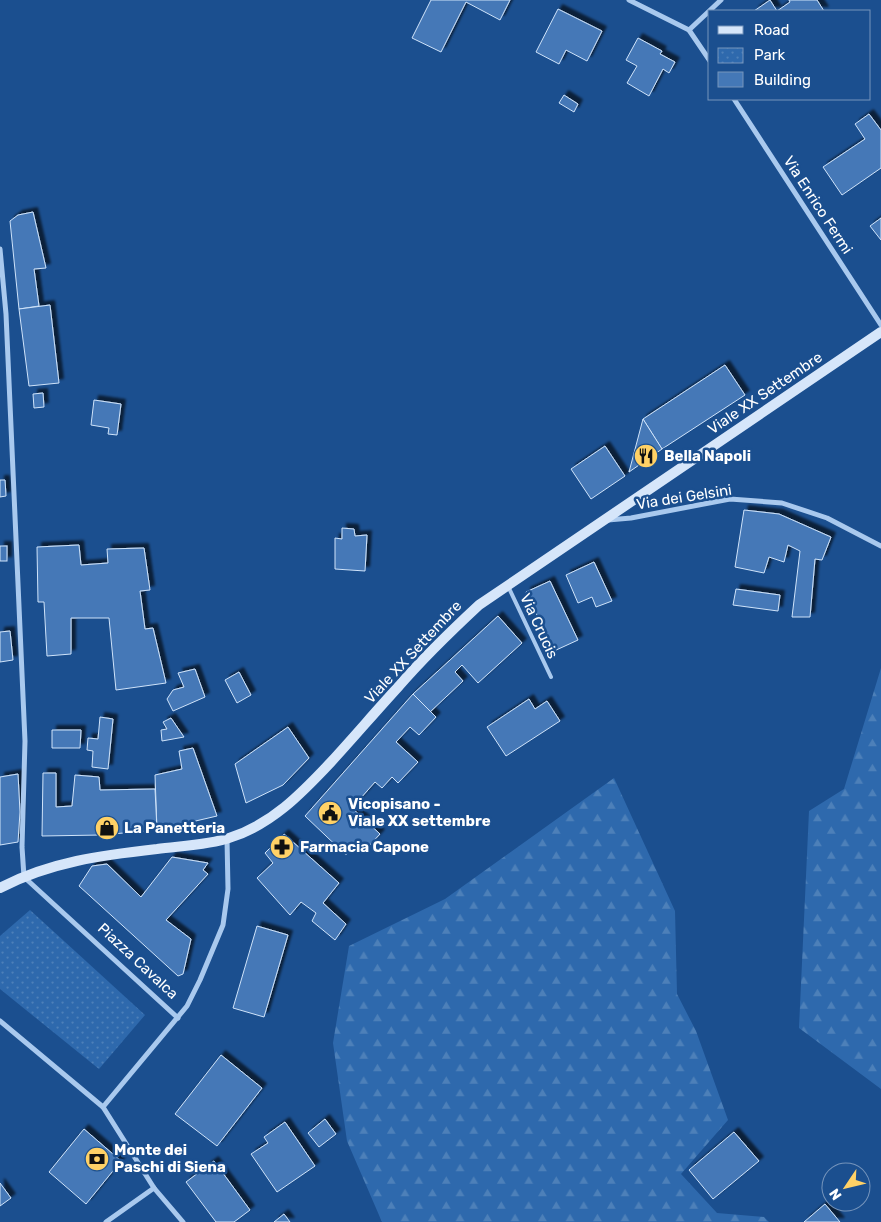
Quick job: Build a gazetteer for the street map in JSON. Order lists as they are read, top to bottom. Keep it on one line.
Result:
{"streets":{"street":["Via Enrico Fermi","Viale XX Settembre","Via dei Gelsini","Piazza Cavalca"],"lane":["Via Crucis"]},"crossings":[["Viale XX Settembre","Via dei Gelsini"],["Viale XX Settembre","Via Crucis"],["Viale XX Settembre","Piazza Cavalca"]],"places":{"restaurant":["Bella Napoli"],"public building":["Vicopisano - Viale XX settembre"],"shop":["La Panetteria"],"pharmacy":["Farmacia Capone"],"bank":["Monte dei Paschi di Siena"]},"legend":["Road","Park","Building"],"north":"bottom left"}
